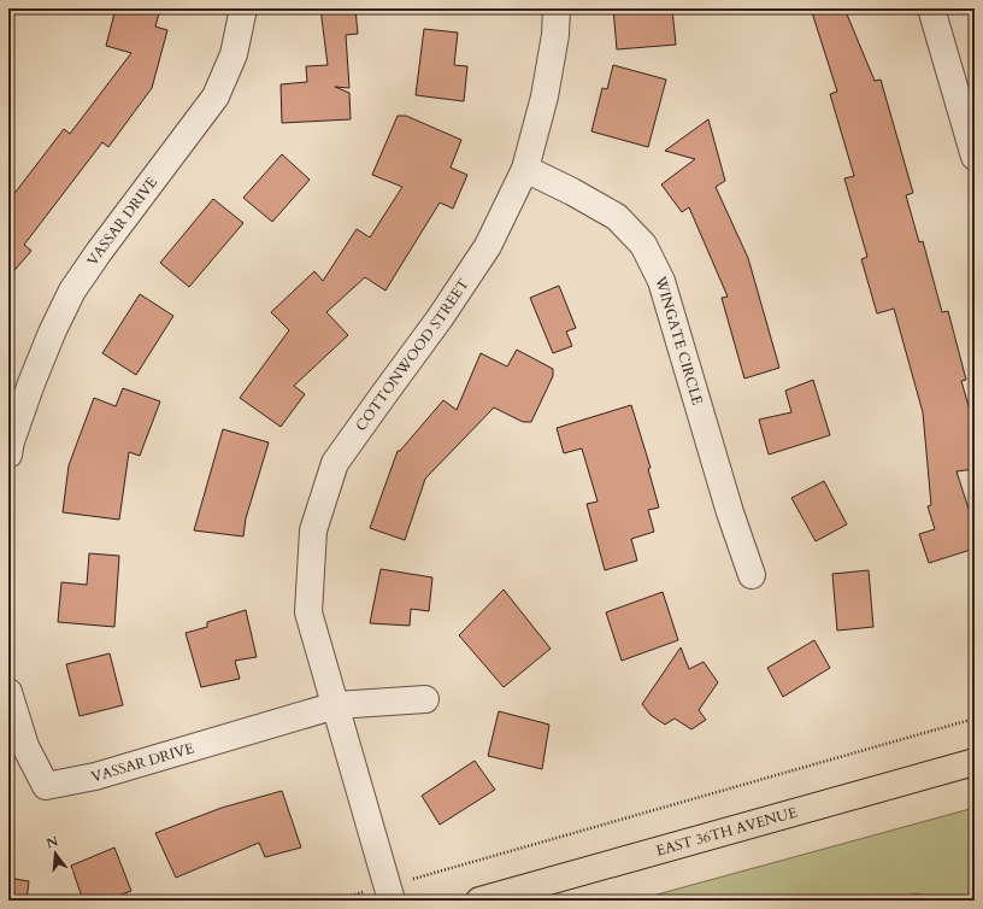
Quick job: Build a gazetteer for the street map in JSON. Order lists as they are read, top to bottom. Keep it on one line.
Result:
{"streets":{"main road":["EAST 36TH AVENUE"],"street":["VASSAR DRIVE","WINGATE CIRCLE","COTTONWOOD STREET"]},"crossings":[["VASSAR DRIVE","COTTONWOOD STREET"],["WINGATE CIRCLE","COTTONWOOD STREET"]],"north":"top"}
